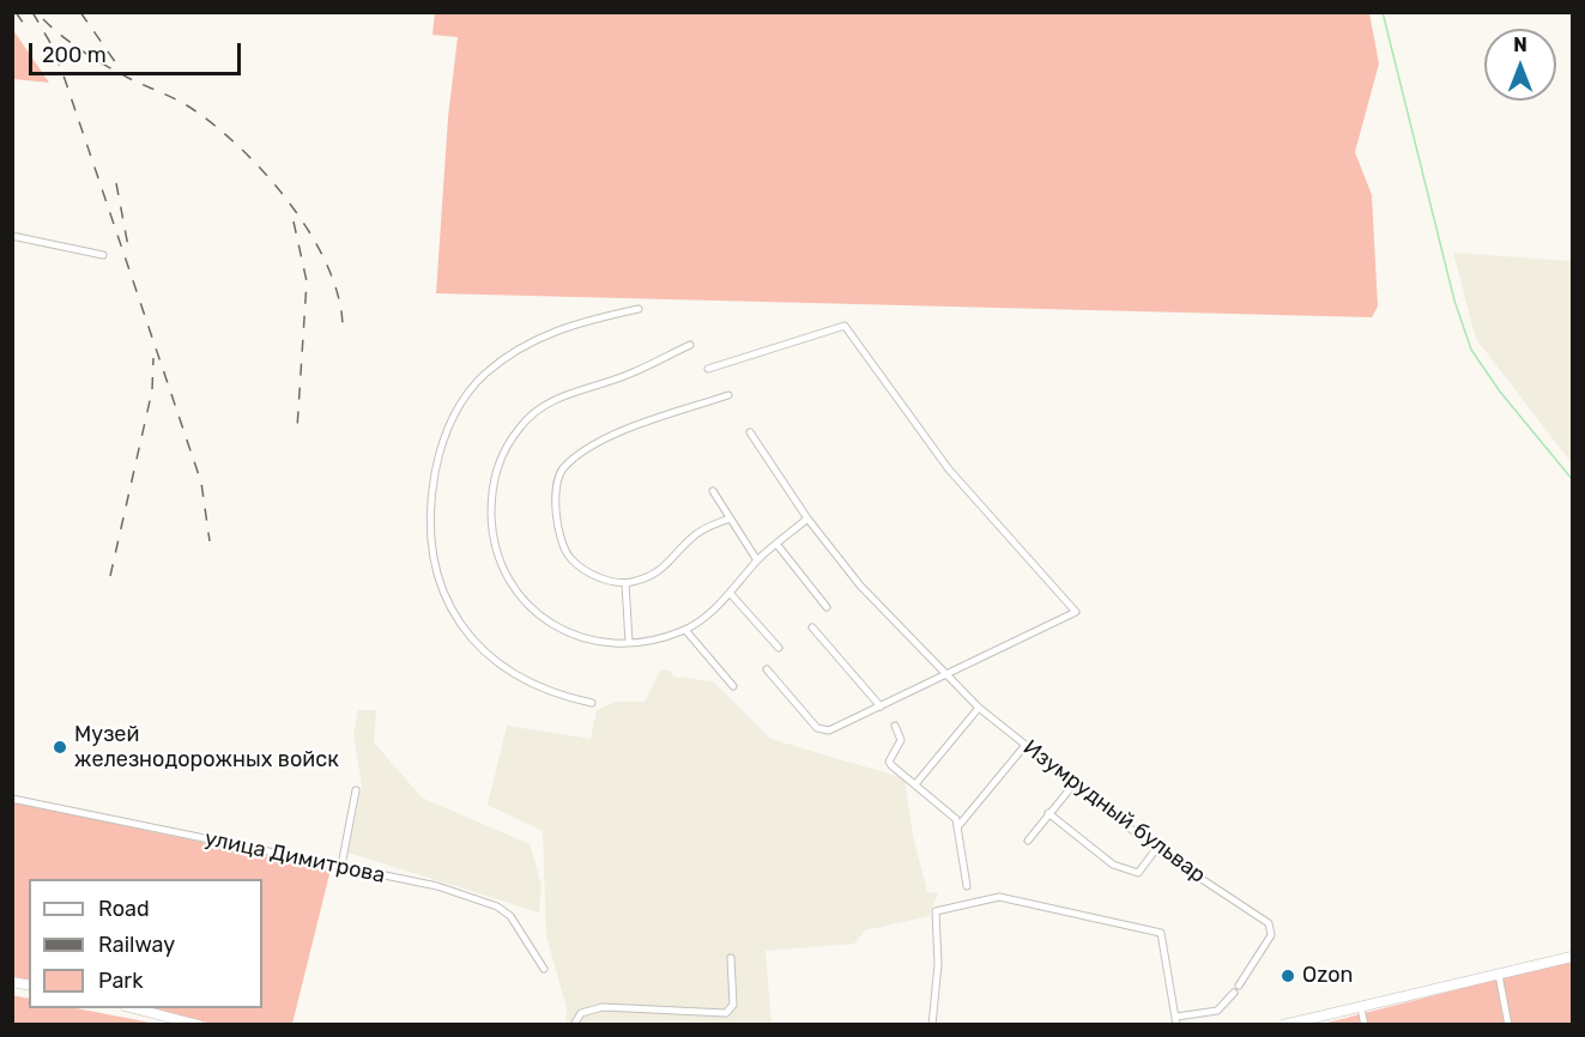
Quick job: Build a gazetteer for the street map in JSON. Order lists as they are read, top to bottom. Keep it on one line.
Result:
{"streets":{"street":["Изумрудный бульвар","улица Димитрова"]},"places":["Музей железнодорожных войск","Ozon"],"legend":["Road","Railway","Park"],"scale_bar":"200 m","north":"top"}
